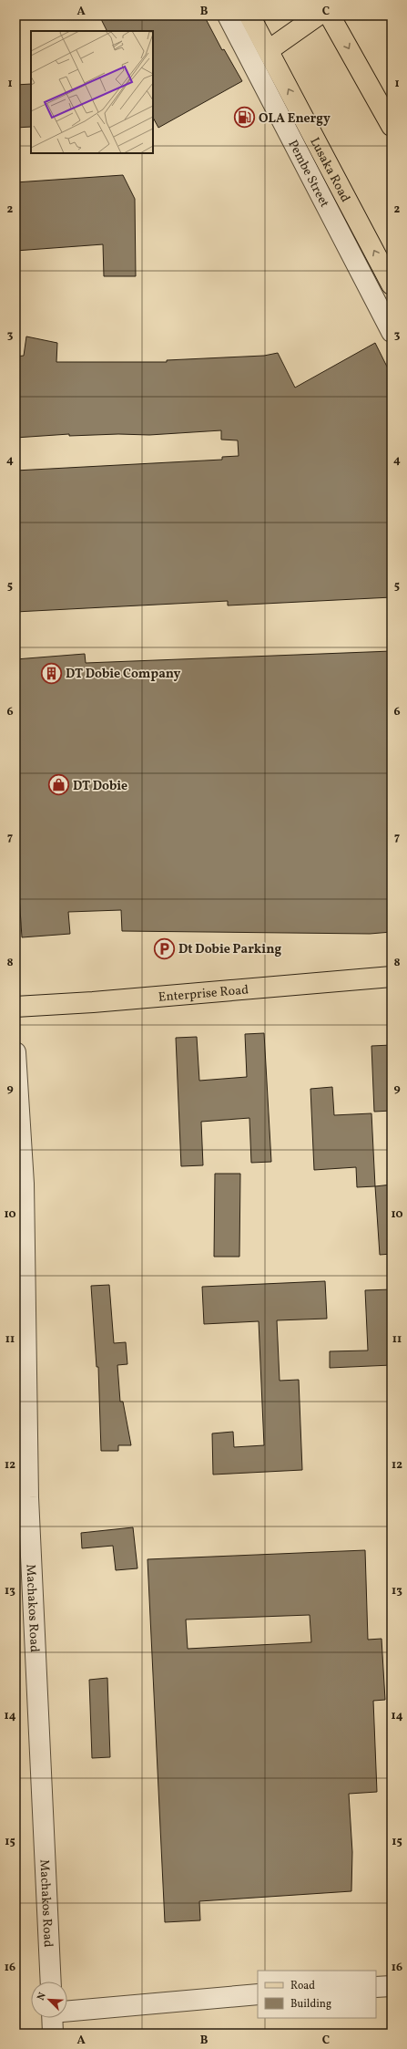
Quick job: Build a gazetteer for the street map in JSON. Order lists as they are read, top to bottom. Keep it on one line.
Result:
{"streets":{"main road":["Lusaka Road","Enterprise Road"],"street":["Pembe Street","Machakos Road"]},"places":{"fuel station":["OLA Energy"],"building":["DT Dobie Company"],"shop":["DT Dobie"],"parking":["Dt Dobie Parking"]},"legend":["Road","Building"],"north":"top left","grid":{"columns":["A","B","C"],"rows":["1","2","3","4","5","6","7","8","9","10","11","12","13","14","15","16"]}}
